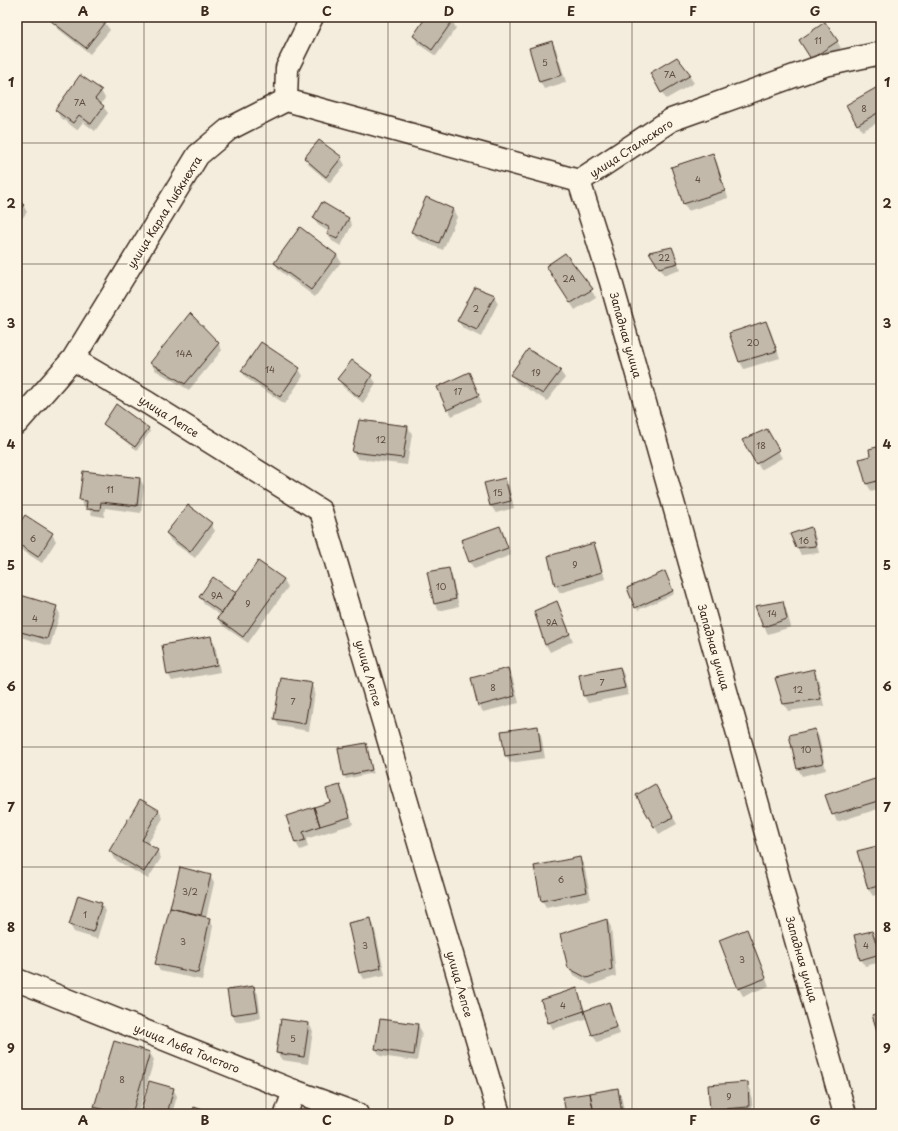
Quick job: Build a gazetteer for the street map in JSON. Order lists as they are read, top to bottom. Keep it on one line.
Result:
{"streets":{"street":["улица Стальского","улица Карла Либкнехта","Западная улица","улица Лепсе","улица Льва Толстого"]},"crossings":[["улица Стальского","улица Карла Либкнехта"],["улица Стальского","Западная улица"],["улица Карла Либкнехта","улица Лепсе"]],"house_numbers":["11","5","7А","7А","8","4","22","2А","2","20","14А","14","19","17","12","18","11","15","6","16","9","10","9А","9","14","4","9А","7","8","12","7","10","6","3/2","1","3","3","4","3","4","5","8","9"],"grid":{"columns":["A","B","C","D","E","F","G"],"rows":["1","2","3","4","5","6","7","8","9"]}}
